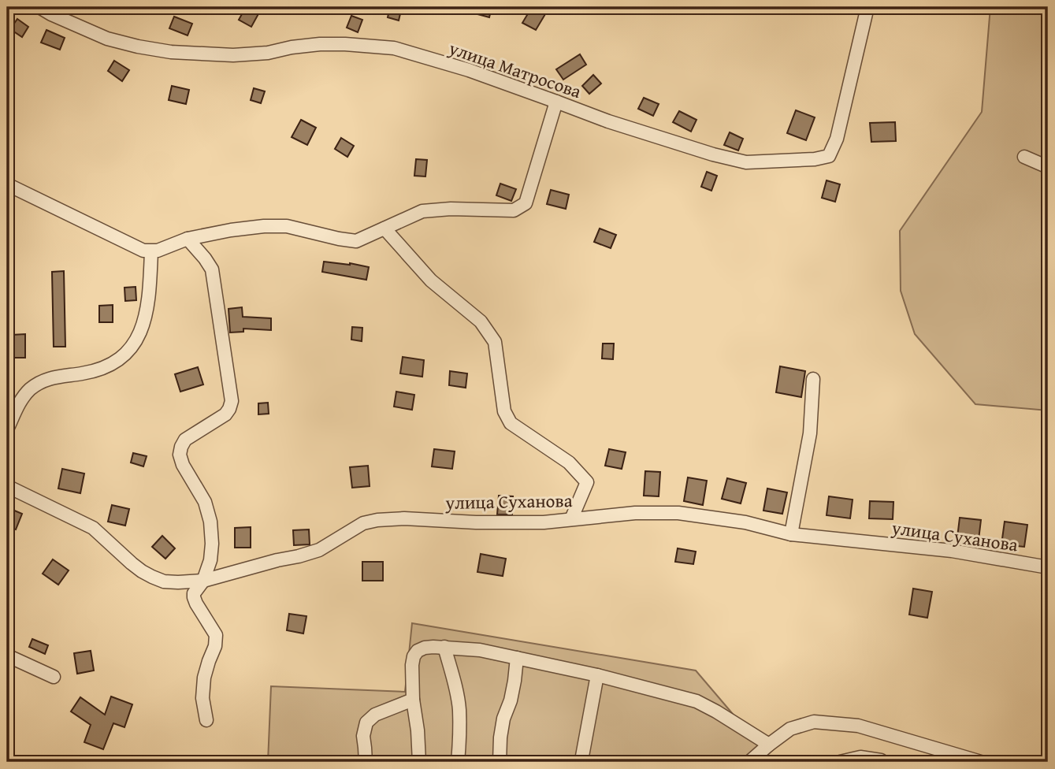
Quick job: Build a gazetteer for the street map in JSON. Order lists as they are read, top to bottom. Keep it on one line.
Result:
{"streets":{"street":["улица Матросова","улица Суханова"]}}
